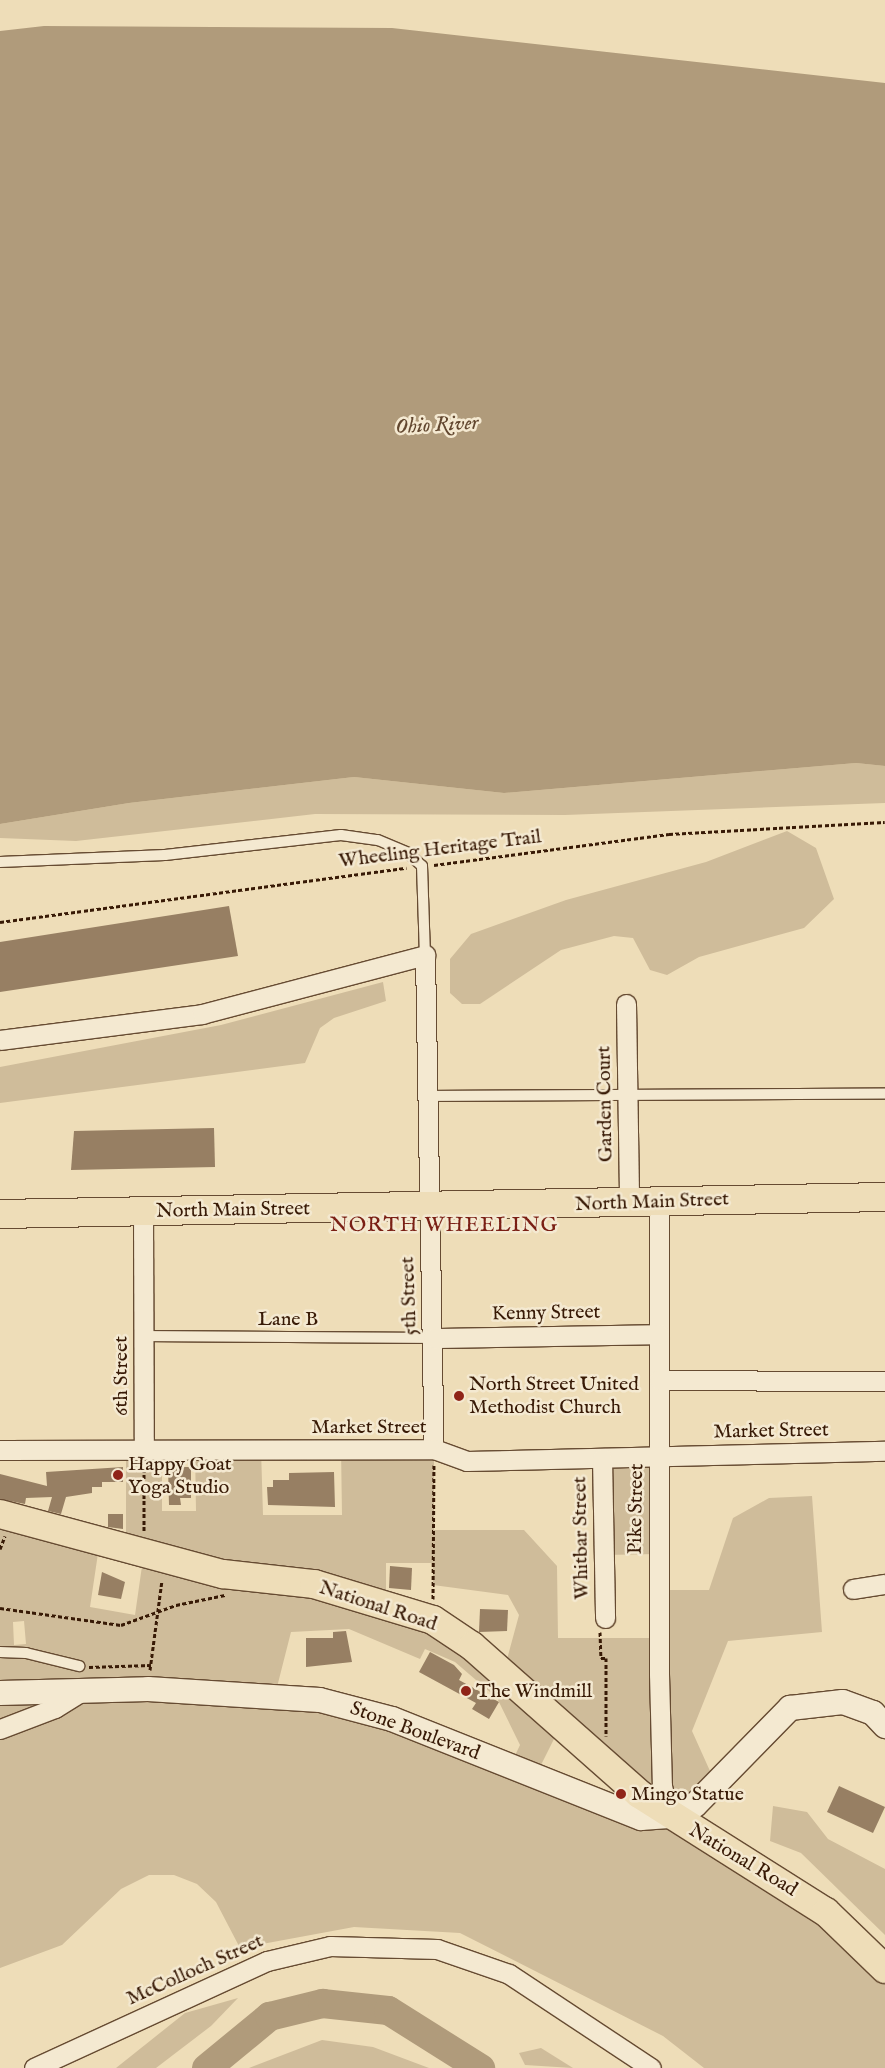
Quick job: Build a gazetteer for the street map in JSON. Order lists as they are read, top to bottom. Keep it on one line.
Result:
{"streets":{"main road":["North Main Street","National Road"],"street":["Garden Court","5th Street","Kenny Street","6th Street","Market Street","Pike Street","Whitbar Street","Stone Boulevard","McColloch Street"],"lane":["Lane B"],"path":["Wheeling Heritage Trail"]},"crossings":[["Garden Court","North Main Street"],["North Main Street","5th Street"],["North Main Street","6th Street"],["North Main Street","Pike Street"],["5th Street","Kenny Street"],["5th Street","Lane B"],["5th Street","Market Street"],["Kenny Street","Lane B"],["Kenny Street","Pike Street"],["Lane B","6th Street"],["6th Street","Market Street"],["Market Street","Pike Street"],["Market Street","Whitbar Street"],["Pike Street","National Road"],["Pike Street","Stone Boulevard"],["National Road","Stone Boulevard"]],"districts":["NORTH WHEELING"],"water":["Ohio River"],"places":["North Street United Methodist Church","Happy Goat Yoga Studio","The Windmill","Mingo Statue"]}
